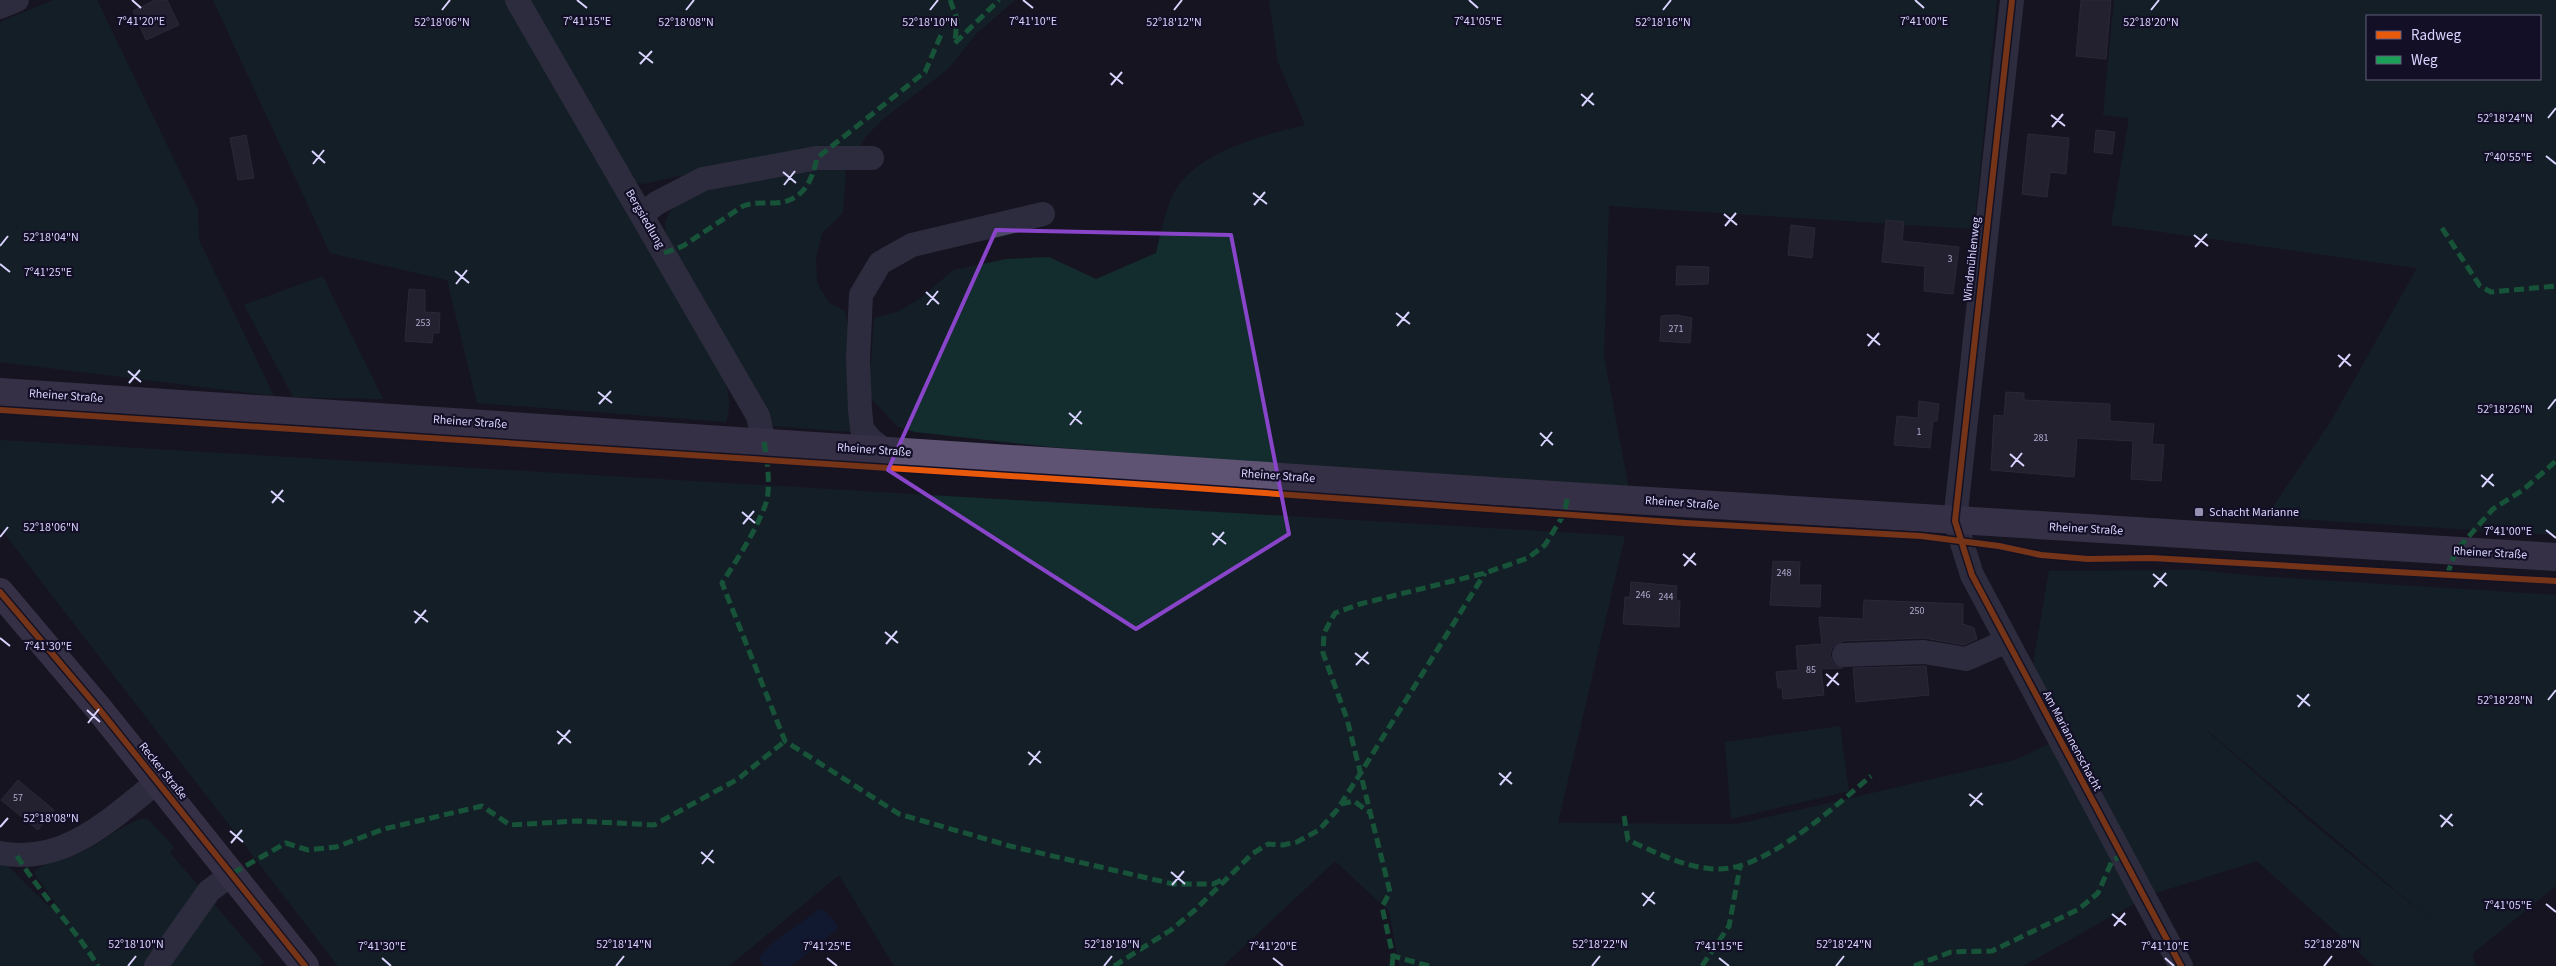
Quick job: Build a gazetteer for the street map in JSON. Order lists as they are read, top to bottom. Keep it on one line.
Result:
{"streets":{"main road":["Rheiner Straße","Recker Straße"],"street":["Bergsiedlung","Windmühlenweg","Am Mariannenschacht"]},"crossings":[["Bergsiedlung","Rheiner Straße"],["Windmühlenweg","Rheiner Straße"],["Windmühlenweg","Am Mariannenschacht"],["Rheiner Straße","Am Mariannenschacht"]],"places":{"transit":["Schacht Marianne"]},"house_numbers":["3","253","271","1","281","248","246","244","250","85","57"],"legend":["Radweg","Weg"],"coordinates":["7°41'20\"E","7°41'05\"E","7°41'00\"E","7°41'15\"E","7°41'10\"E","52°18'06\"N","52°18'08\"N","52°18'10\"N","52°18'12\"N","52°18'16\"N","52°18'20\"N","52°18'24\"N","7°40'55\"E","52°18'04\"N","7°41'25\"E","52°18'26\"N","7°41'30\"E","52°18'28\"N","52°18'14\"N","52°18'18\"N","52°18'22\"N"]}
